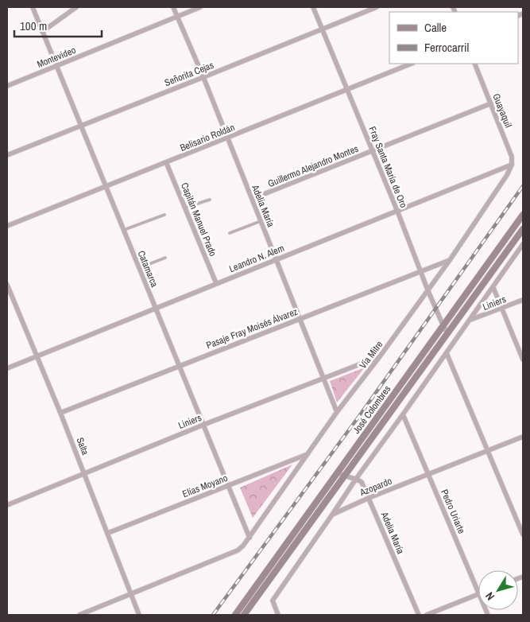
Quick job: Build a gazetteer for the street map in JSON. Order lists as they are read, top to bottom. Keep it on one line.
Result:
{"streets":{"main road":["José Colombres"],"street":["Montevideo","Señorita Cejas","Guayaquil","Belisario Roldán","Guillermo Alejandro Montes","Fray Santa María de Oro","Adelia María","Capitán Manuel Prado","Leandro N. Alem","Catamarca","Liniers","Pasaje Fray Moisés Álvarez","Vía Mitre","Salta","Elías Moyano","Azopardo","Pedro Uriarte"]},"crossings":[["Montevideo","Adelia María"],["Montevideo","Catamarca"],["Señorita Cejas","Fray Santa María de Oro"],["Señorita Cejas","Adelia María"],["Señorita Cejas","Catamarca"],["Guayaquil","Guillermo Alejandro Montes"],["Guayaquil","Leandro N. Alem"],["Guayaquil","Vía Mitre"],["Belisario Roldán","Fray Santa María de Oro"],["Belisario Roldán","Adelia María"],["Belisario Roldán","Capitán Manuel Prado"],["Belisario Roldán","Catamarca"],["Guillermo Alejandro Montes","Fray Santa María de Oro"],["Guillermo Alejandro Montes","Adelia María"],["Fray Santa María de Oro","Leandro N. Alem"],["Fray Santa María de Oro","Pasaje Fray Moisés Álvarez"],["Fray Santa María de Oro","Vía Mitre"],["Fray Santa María de Oro","José Colombres"],["Adelia María","Leandro N. Alem"],["Adelia María","Liniers"],["Adelia María","Pasaje Fray Moisés Álvarez"],["Adelia María","Vía Mitre"],["Adelia María","Azopardo"],["Capitán Manuel Prado","Leandro N. Alem"],["Leandro N. Alem","Catamarca"],["Leandro N. Alem","Vía Mitre"],["Leandro N. Alem","Salta"],["Catamarca","Liniers"],["Catamarca","Pasaje Fray Moisés Álvarez"],["Catamarca","Vía Mitre"],["Catamarca","Elías Moyano"],["Liniers","Vía Mitre"],["Liniers","Salta"],["Pasaje Fray Moisés Álvarez","Vía Mitre"],["Pasaje Fray Moisés Álvarez","Salta"],["Vía Mitre","Salta"],["Vía Mitre","Elías Moyano"],["Salta","Elías Moyano"],["Azopardo","Pedro Uriarte"]],"legend":["Calle","Ferrocarril"],"scale_bar":"100 m","north":"bottom left"}
